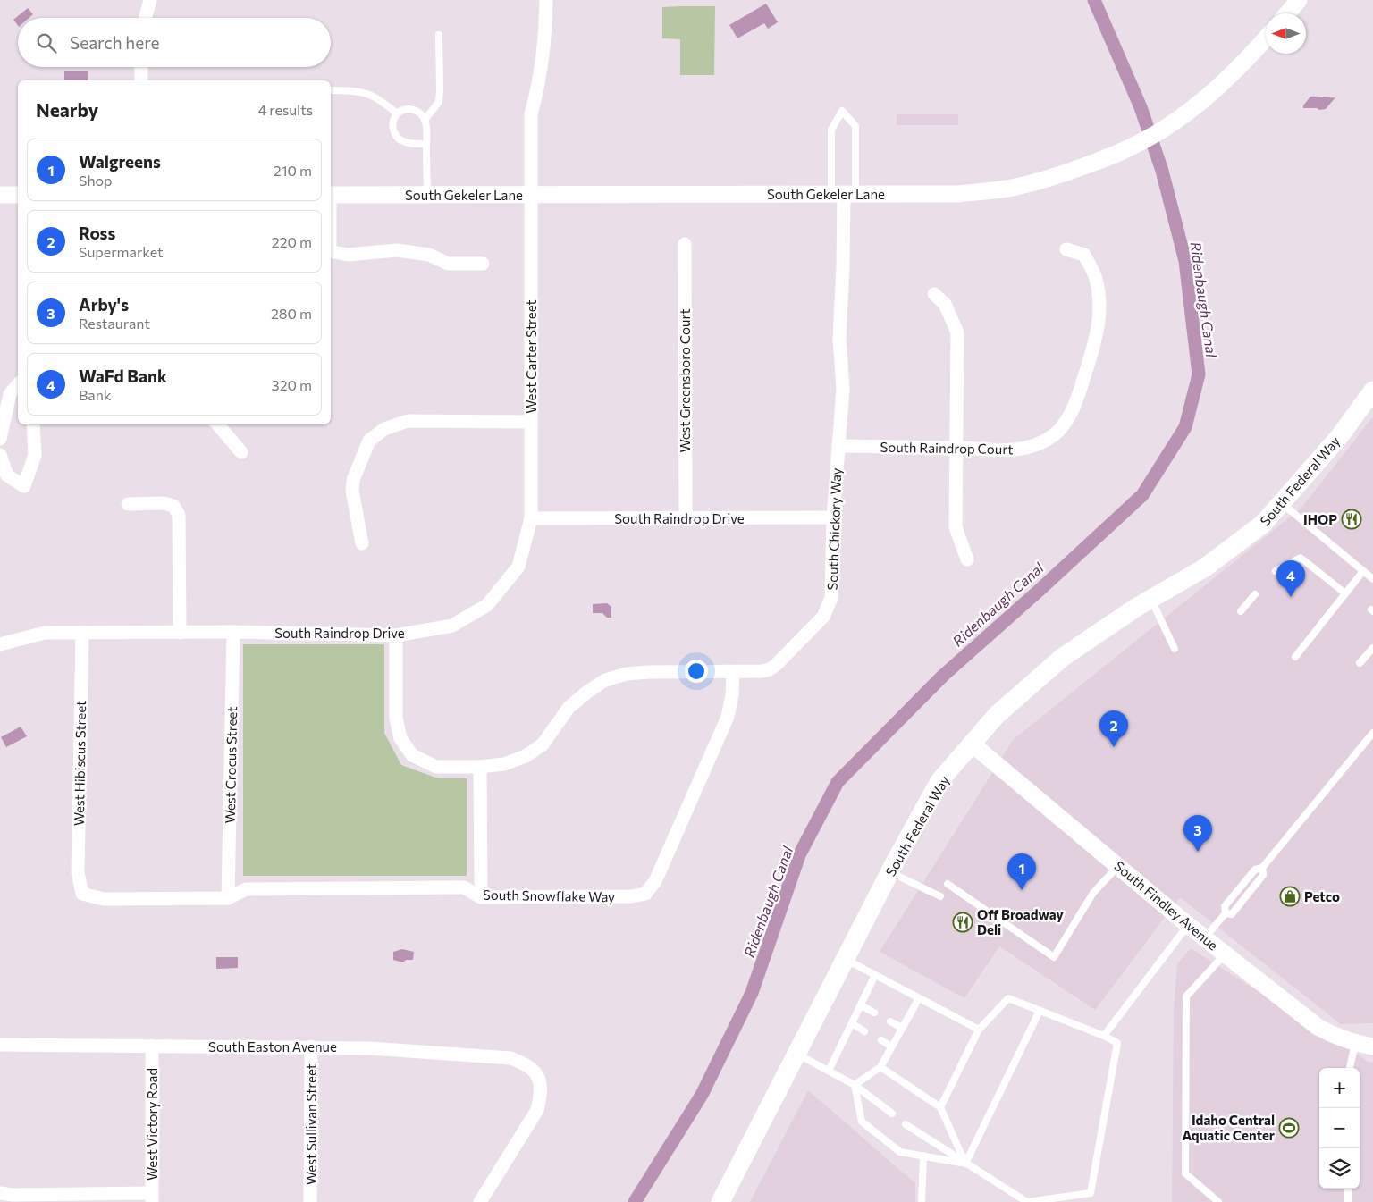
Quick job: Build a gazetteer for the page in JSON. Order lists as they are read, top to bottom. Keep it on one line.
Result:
{"streets":{"main road":["South Federal Way"],"street":["South Gekeler Lane","West Carter Street","West Greensboro Court","South Raindrop Court","South Raindrop Drive","South Chickory Way","West Hibiscus Street","West Crocus Street","South Snowflake Way","South Findley Avenue","South Easton Avenue","West Victory Road","West Sullivan Street"]},"crossings":[["South Gekeler Lane","West Carter Street"],["South Gekeler Lane","South Chickory Way"],["West Carter Street","South Raindrop Drive"],["West Greensboro Court","South Raindrop Drive"],["South Raindrop Court","South Chickory Way"],["South Federal Way","South Findley Avenue"],["South Raindrop Drive","South Chickory Way"],["South Raindrop Drive","West Hibiscus Street"],["South Raindrop Drive","West Crocus Street"],["South Chickory Way","South Snowflake Way"],["West Hibiscus Street","South Snowflake Way"],["West Crocus Street","South Snowflake Way"],["South Easton Avenue","West Victory Road"],["South Easton Avenue","West Sullivan Street"]],"water":["Ridenbaugh Canal"],"places":{"restaurant":["IHOP","Off Broadway Deli"],"shop":["Petco"],"sports":["Idaho Central Aquatic Center"]},"north":"left","page":{"search":"Search here","heading":["Nearby","4 results"],"list":[{"mark":"1","name":"Walgreens","note":"Shop","value":"210 m"},{"mark":"2","name":"Ross","note":"Supermarket","value":"220 m"},{"mark":"3","name":"Arby's","note":"Restaurant","value":"280 m"},{"mark":"4","name":"WaFd Bank","note":"Bank","value":"320 m"}],"pins":["4","2","3","1"],"map_buttons":["+","−"]}}
